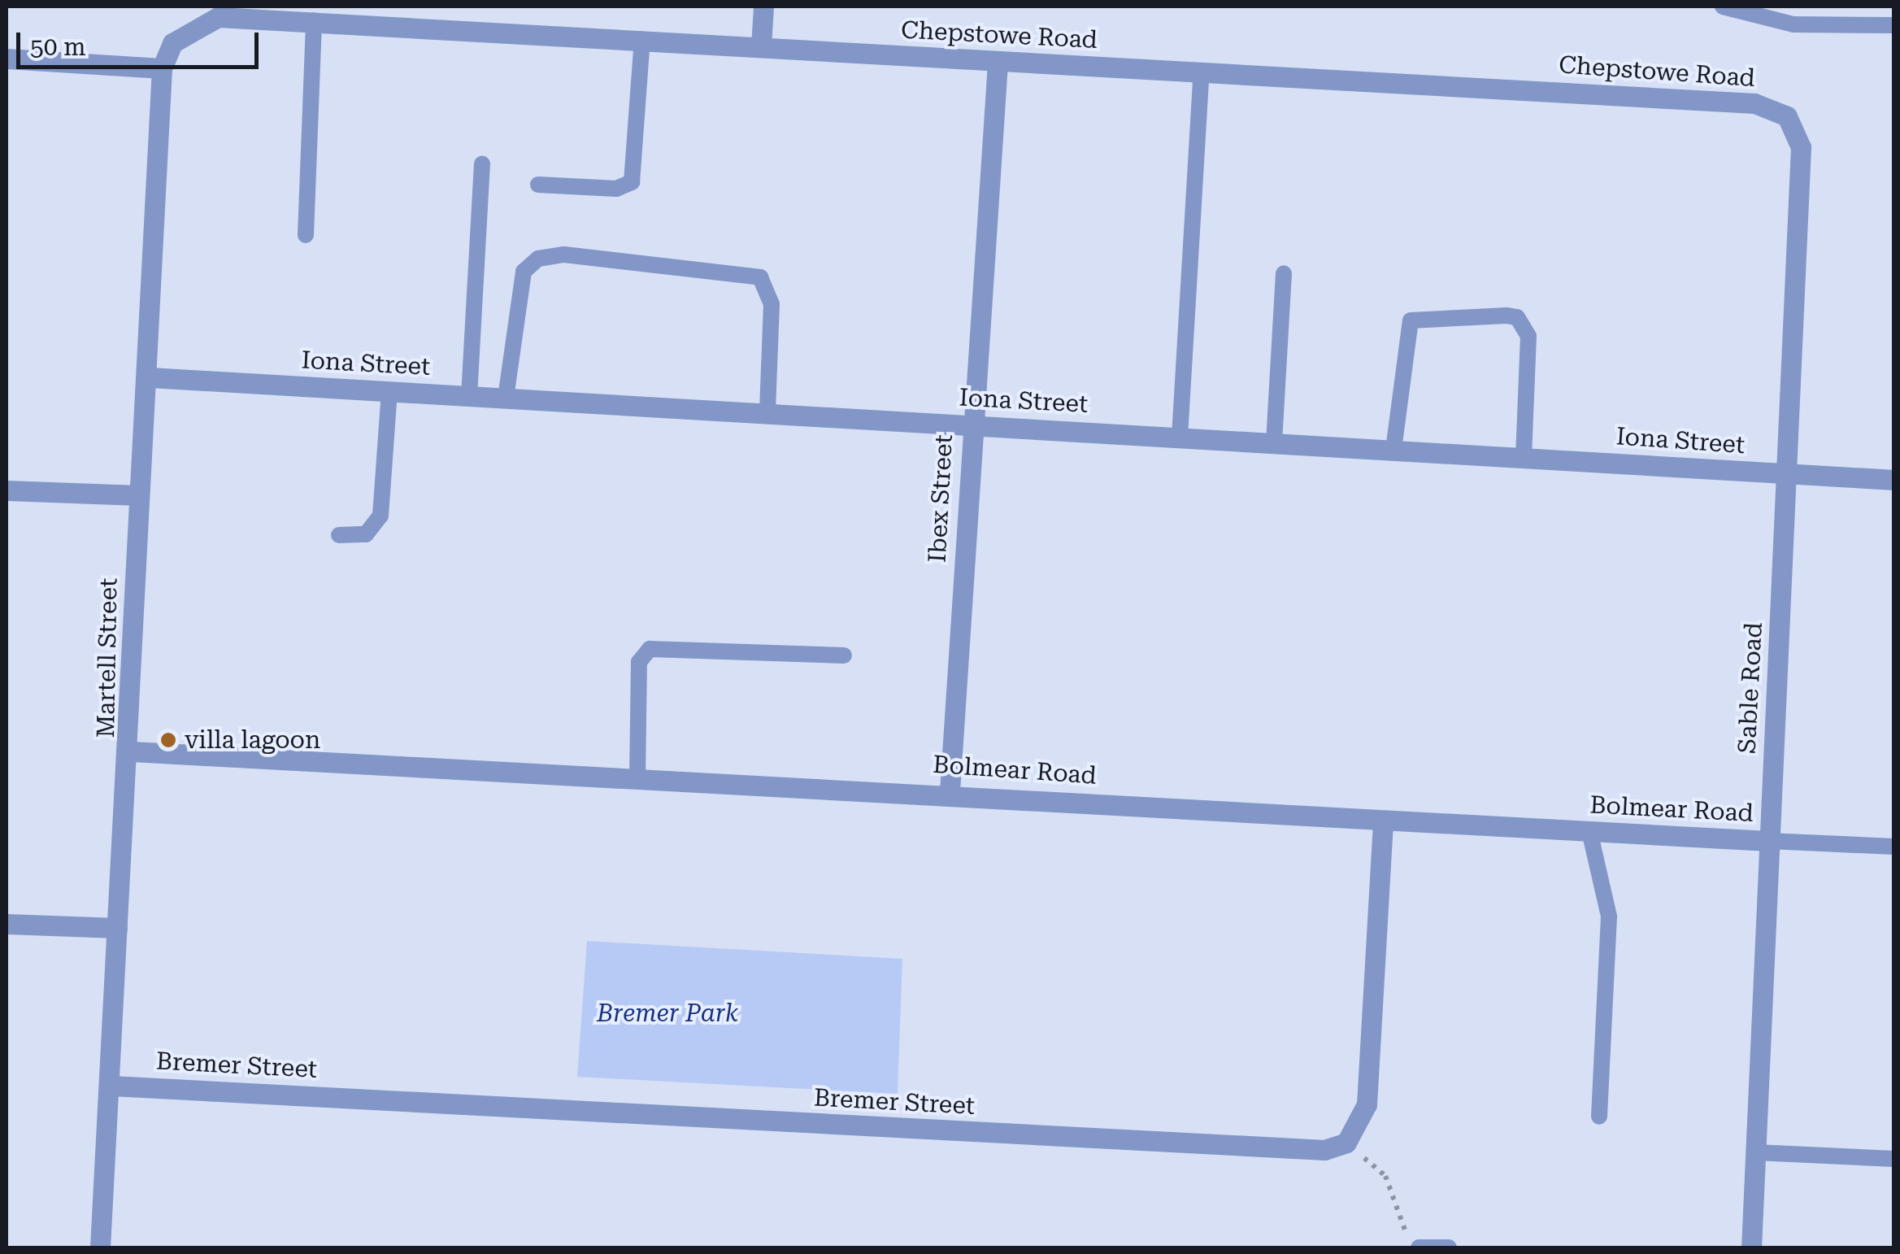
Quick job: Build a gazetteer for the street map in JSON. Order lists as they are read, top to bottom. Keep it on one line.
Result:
{"streets":{"street":["Chepstowe Road","Iona Street","Ibex Street","Martell Street","Sable Road","Bolmear Road","Bremer Street"]},"crossings":[["Chepstowe Road","Ibex Street"],["Chepstowe Road","Martell Street"],["Chepstowe Road","Sable Road"],["Iona Street","Ibex Street"],["Iona Street","Martell Street"],["Iona Street","Sable Road"],["Ibex Street","Bolmear Road"],["Martell Street","Bolmear Road"],["Martell Street","Bremer Street"],["Sable Road","Bolmear Road"]],"parks":["Bremer Park"],"places":["villa lagoon"],"scale_bar":"50 m"}
